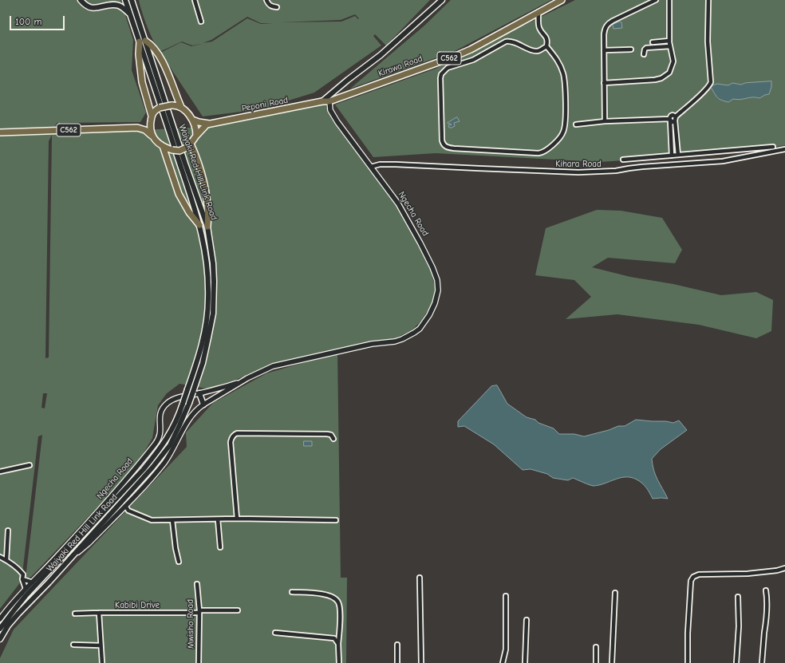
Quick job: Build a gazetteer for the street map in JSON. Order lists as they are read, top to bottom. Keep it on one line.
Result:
{"streets":{"main road":["C562","Kirawa Road","Peponi Road","Waiyaki Red Hill Link Road"],"street":["Kihara Road","Ngecha Road","Kabibi Drive","Mwisho Road"]},"crossings":[["C562","Peponi Road"],["Kirawa Road","Ngecha Road"],["Kihara Road","Ngecha Road"],["Waiyaki Red Hill Link Road","Ngecha Road"],["Kabibi Drive","Mwisho Road"]],"scale_bar":"100 m"}
